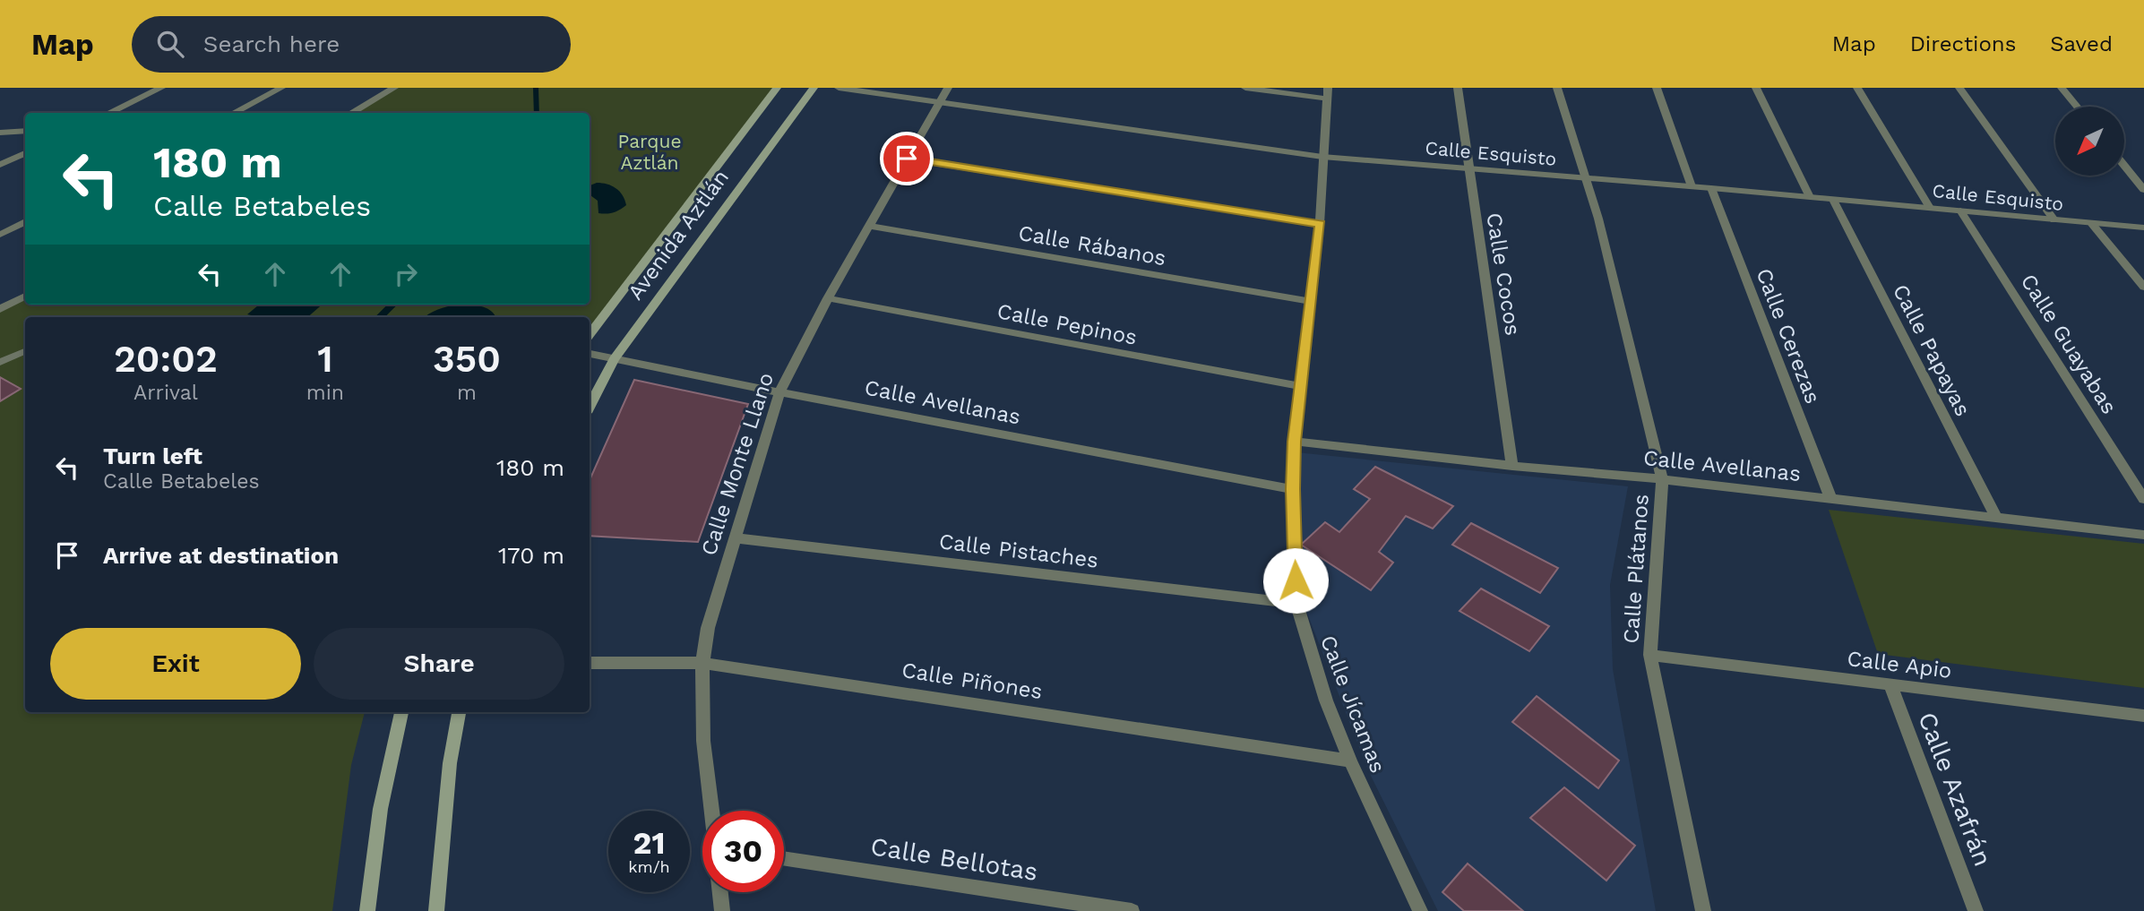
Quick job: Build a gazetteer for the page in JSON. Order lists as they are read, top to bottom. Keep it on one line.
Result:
{"streets":{"main road":["Avenida Aztlán"],"street":["Calle Esquisto","Calle Rábanos","Calle Cocos","Calle Pepinos","Calle Cerezas","Calle Guayabas","Calle Papayas","Calle Avellanas","Calle Monte Llano","Calle Pistaches","Calle Plátanos","Calle Apio","Calle Piñones","Calle Jícamas","Calle Azafrán","Calle Bellotas"]},"crossings":[["Calle Esquisto","Calle Cocos"],["Calle Esquisto","Calle Cerezas"],["Calle Esquisto","Calle Guayabas"],["Calle Esquisto","Calle Papayas"],["Calle Esquisto","Calle Monte Llano"],["Calle Esquisto","Calle Plátanos"],["Calle Esquisto","Calle Jícamas"],["Avenida Aztlán","Calle Avellanas"],["Calle Rábanos","Calle Monte Llano"],["Calle Rábanos","Calle Jícamas"],["Calle Cocos","Calle Avellanas"],["Calle Pepinos","Calle Monte Llano"],["Calle Pepinos","Calle Jícamas"],["Calle Cerezas","Calle Avellanas"],["Calle Papayas","Calle Avellanas"],["Calle Avellanas","Calle Monte Llano"],["Calle Avellanas","Calle Plátanos"],["Calle Avellanas","Calle Jícamas"],["Calle Monte Llano","Calle Pistaches"],["Calle Monte Llano","Calle Piñones"],["Calle Pistaches","Calle Jícamas"],["Calle Plátanos","Calle Apio"],["Calle Apio","Calle Azafrán"],["Calle Piñones","Calle Jícamas"]],"parks":["Parque Aztlán"],"north":"bottom left","page":{"header":"Map","search":"Search here","nav":["Map","Directions","Saved"],"turn":["180 m","Calle Betabeles"],"eta":["20:02","Arrival","1","min","350","m"],"list":[{"name":"Turn left","note":"Calle Betabeles","value":"180 m"},{"name":"Arrive at destination","value":"170 m"}],"buttons":["Exit","Share"],"speed":"21 km/h","limit":"30"}}
